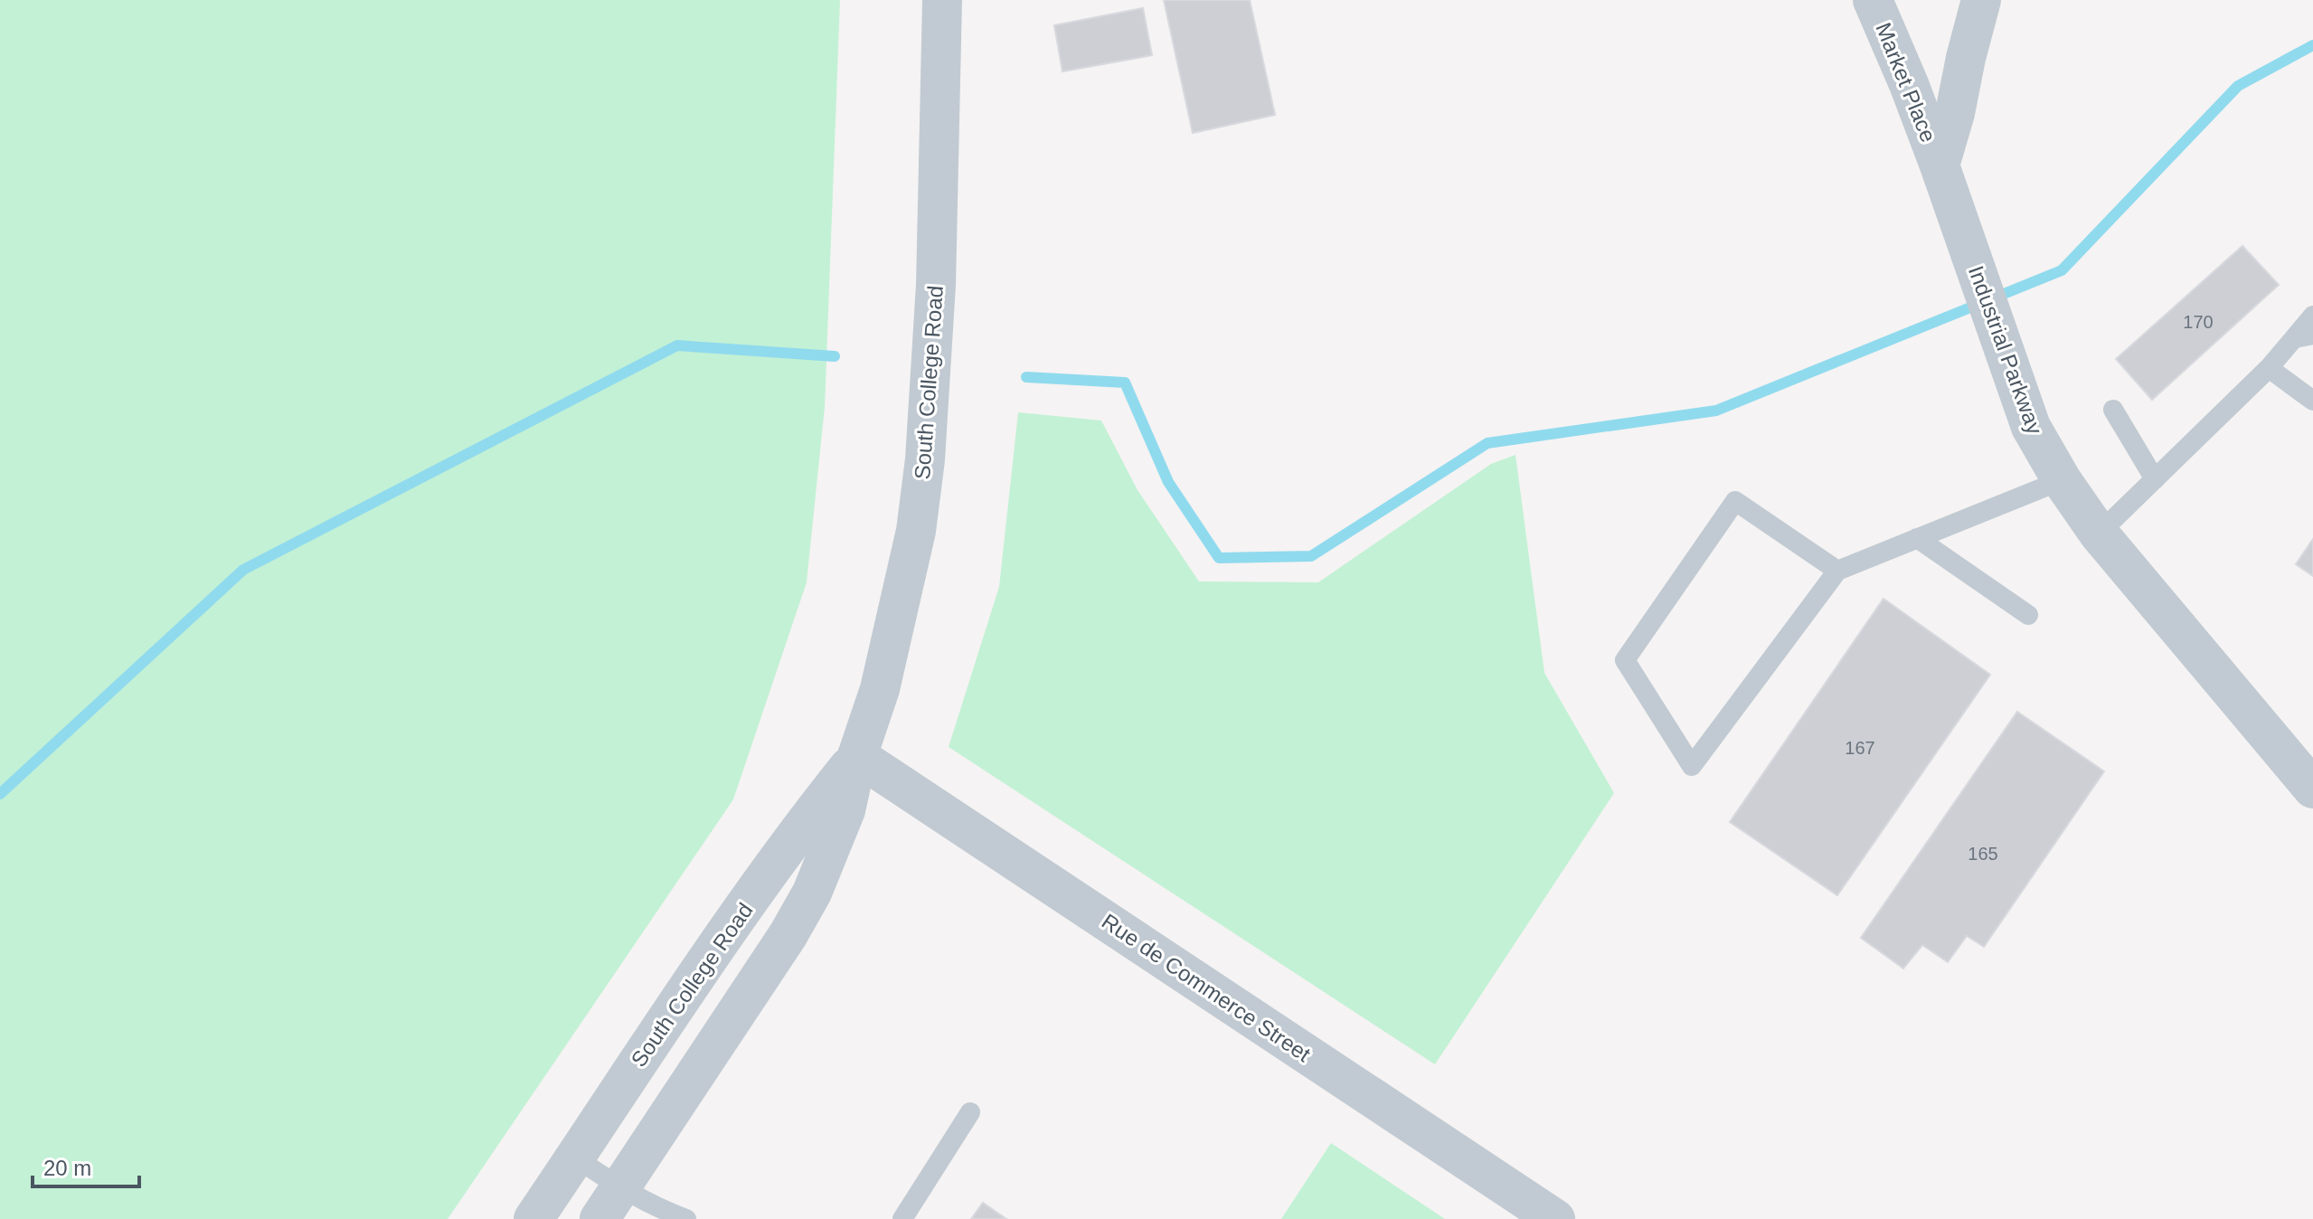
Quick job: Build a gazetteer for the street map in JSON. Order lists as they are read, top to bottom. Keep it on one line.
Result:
{"streets":{"street":["Market Place","Industrial Parkway","South College Road","Rue de Commerce Street"]},"crossings":[["Market Place","Industrial Parkway"],["South College Road","Rue de Commerce Street"]],"house_numbers":["170","167","165"],"scale_bar":"20 m"}
